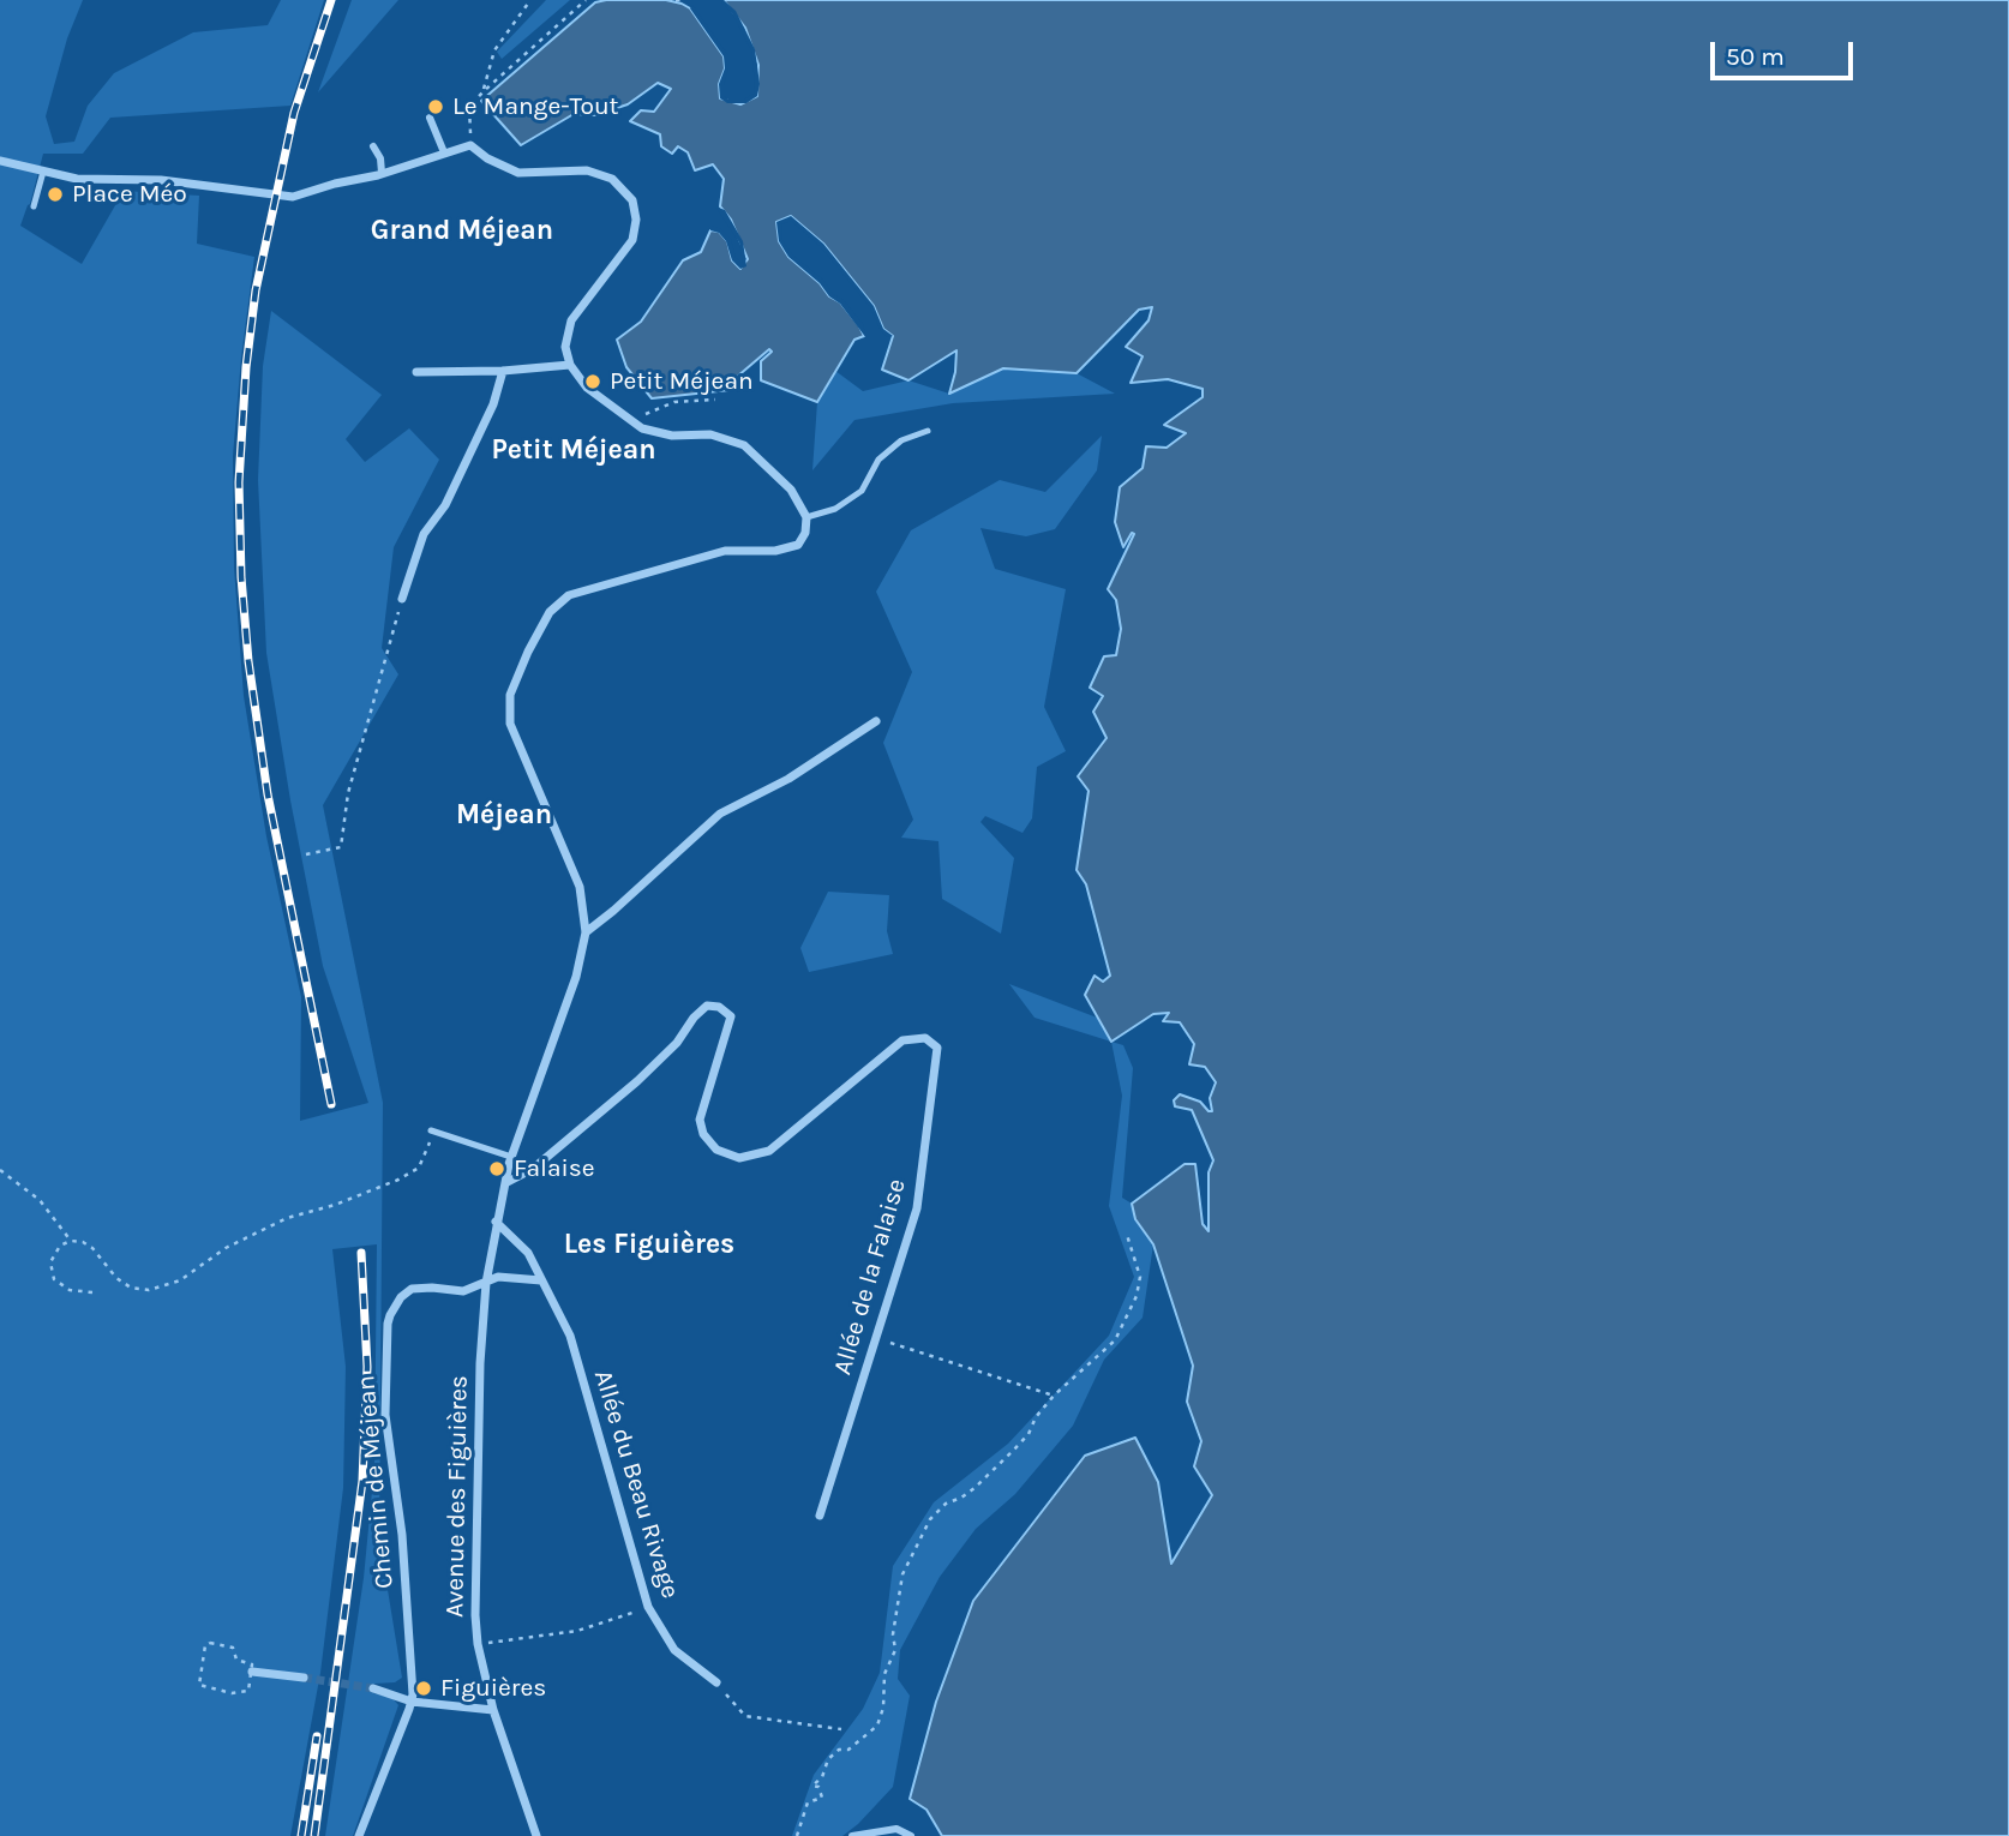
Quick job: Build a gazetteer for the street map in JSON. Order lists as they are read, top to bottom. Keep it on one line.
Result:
{"streets":{"street":["Allée de la Falaise","Chemin de Méjean","Allée du Beau Rivage","Avenue des Figuières"]},"crossings":[["Chemin de Méjean","Avenue des Figuières"]],"districts":["Grand Méjean","Petit Méjean","Méjean","Les Figuières"],"places":["Le Mange-Tout","Place Méo","Petit Méjean","Falaise","Figuières"],"scale_bar":"50 m"}
